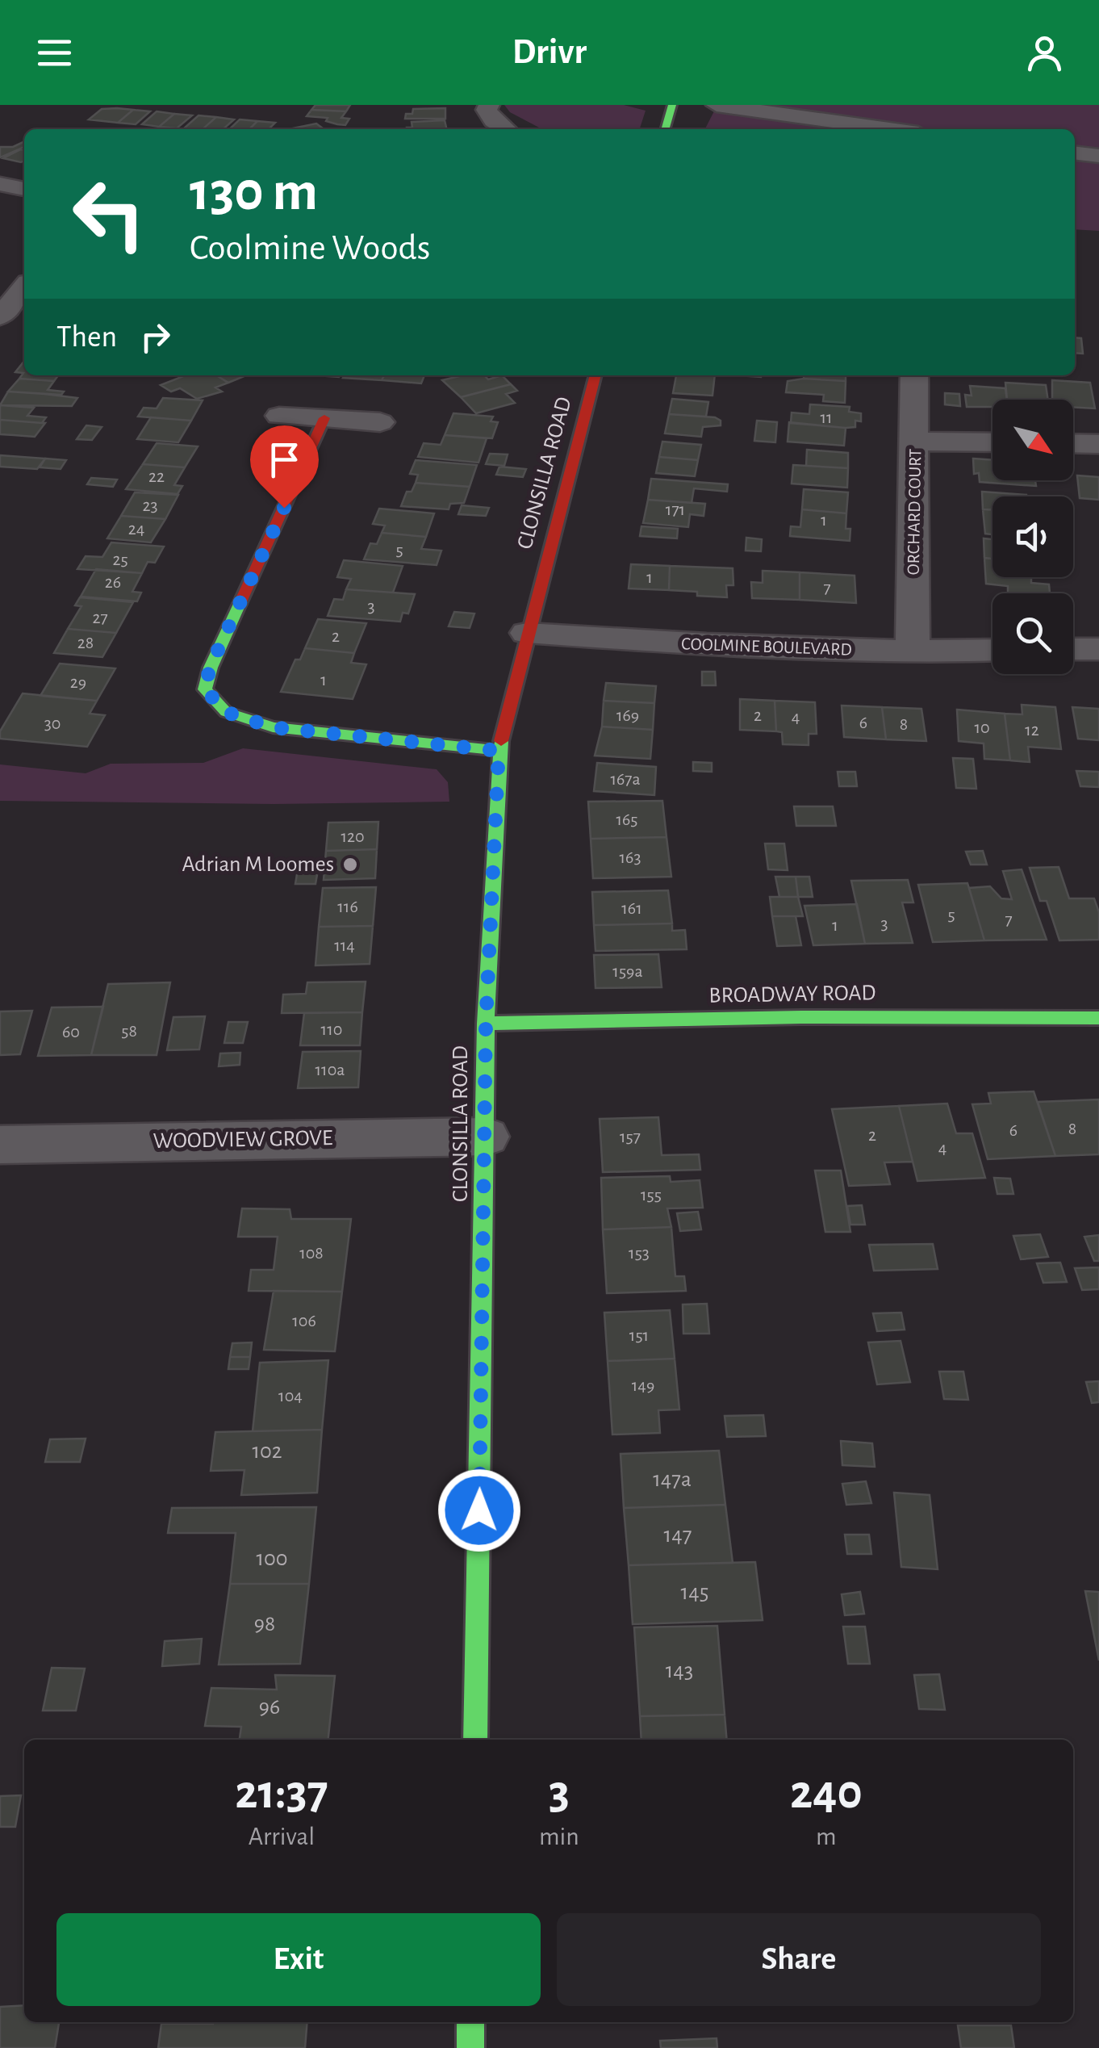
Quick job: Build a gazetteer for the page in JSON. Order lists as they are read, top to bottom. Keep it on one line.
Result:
{"streets":{"street":["CLONSILLA ROAD","ORCHARD COURT","COOLMINE BOULEVARD","BROADWAY ROAD","WOODVIEW GROVE"]},"crossings":[["CLONSILLA ROAD","COOLMINE BOULEVARD"],["CLONSILLA ROAD","BROADWAY ROAD"],["CLONSILLA ROAD","WOODVIEW GROVE"],["ORCHARD COURT","COOLMINE BOULEVARD"]],"places":["Adrian M Loomes"],"house_numbers":["11","22","23","171","1","24","5","25","1","26","7","3","27","2","28","1","29","169","2","4","6","30","8","10","12","167a","165","120","163","116","161","5","7","3","1","114","159a","110","58","60","110a","8","6","2","157","4","155","108","153","106","151","149","104","102","147a","147","100","145","98","143","96"],"north":"bottom right","page":{"header":"Drivr","turn":["130 m","Coolmine Woods"],"then":"Then","eta":["21:37","Arrival","3","min","240","m"],"buttons":["Exit","Share"]}}
